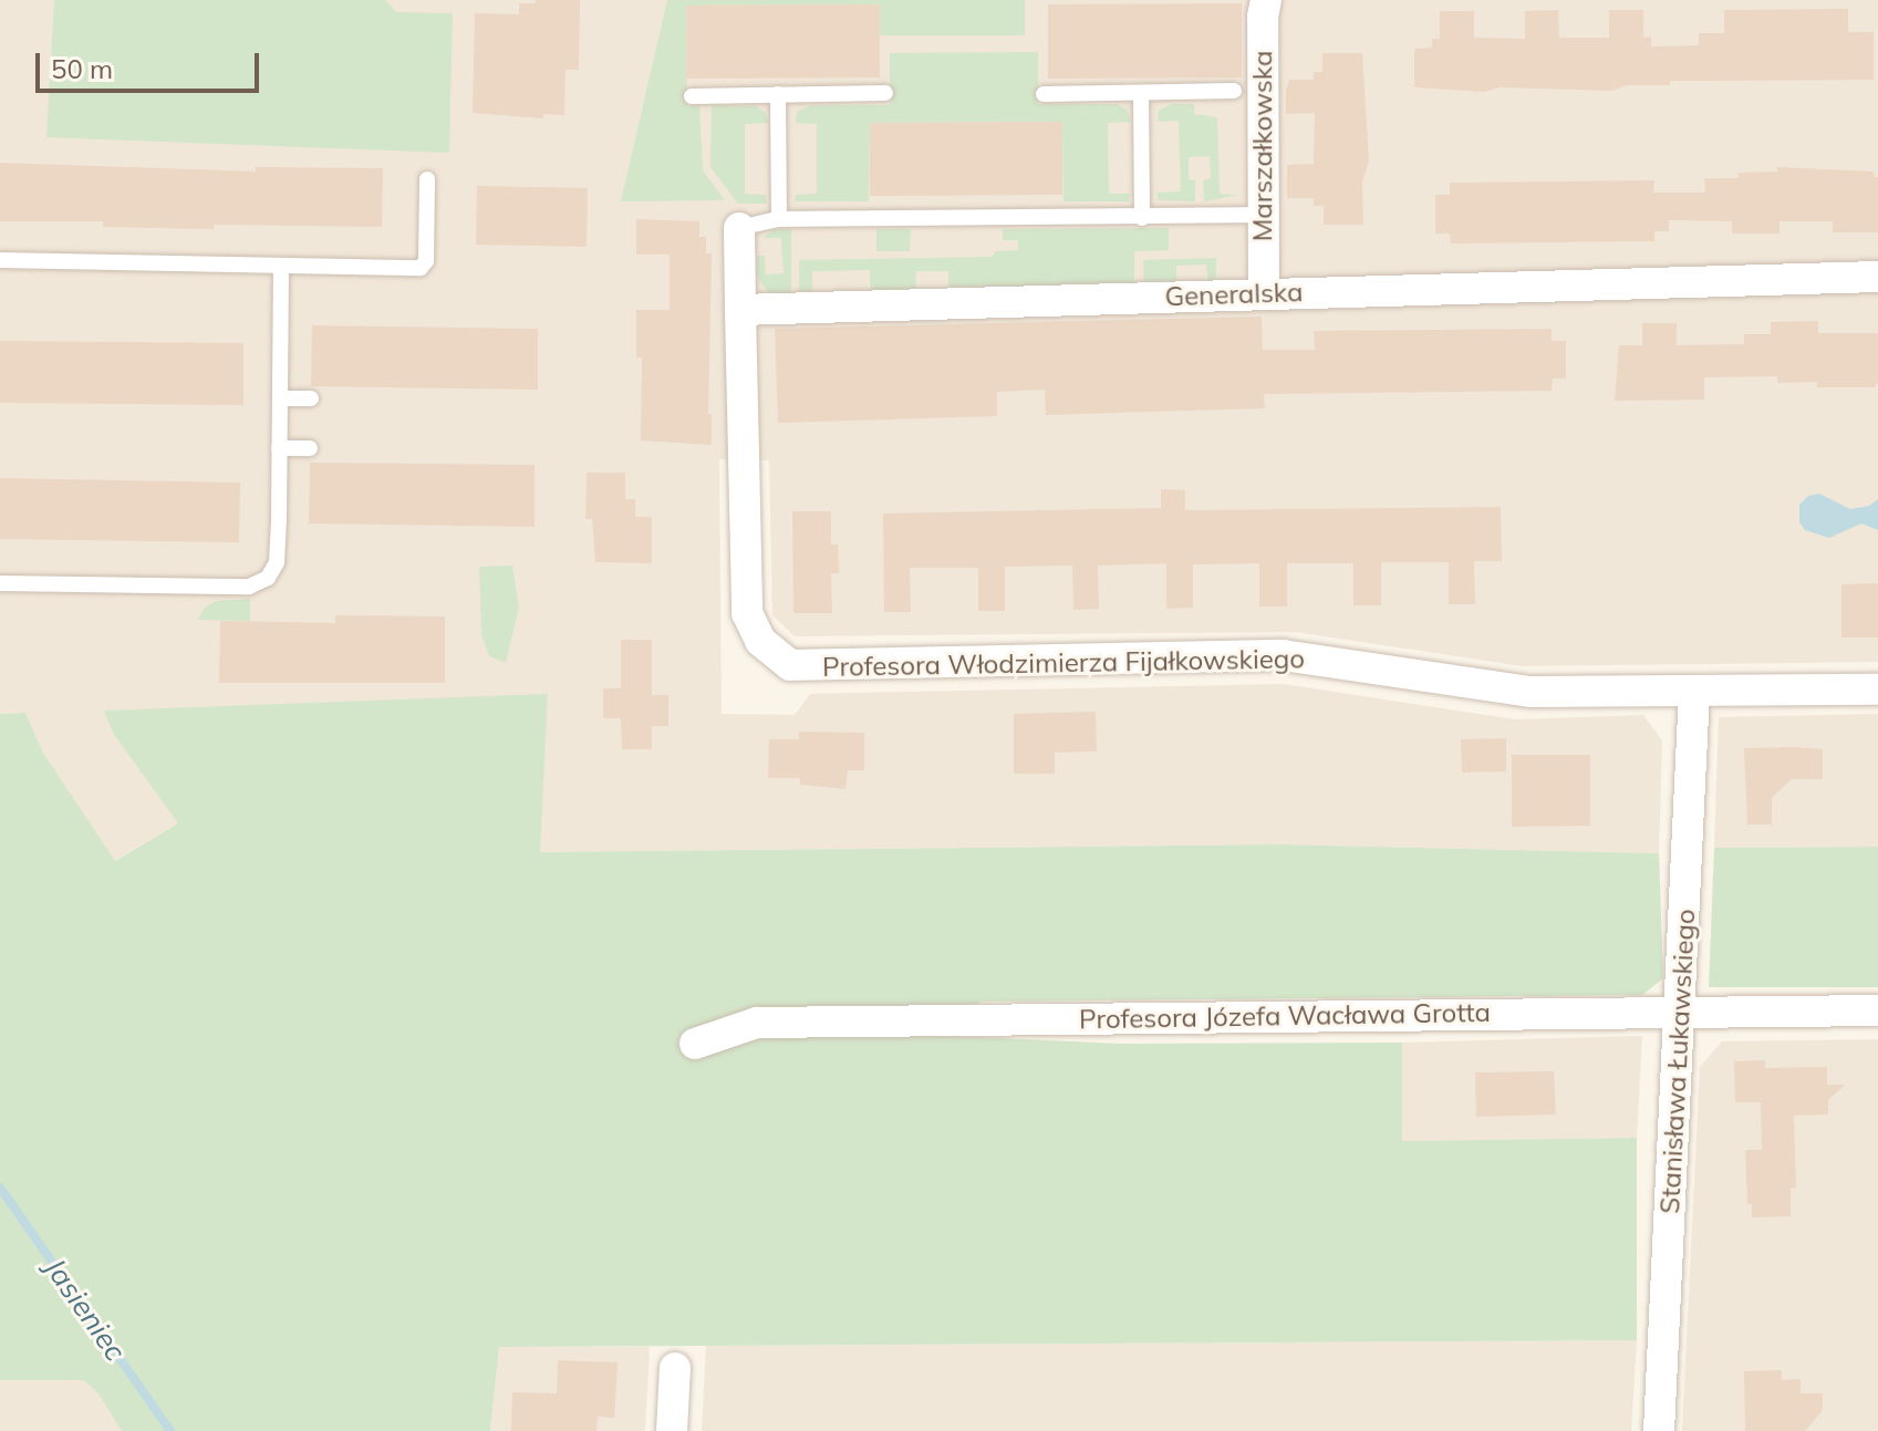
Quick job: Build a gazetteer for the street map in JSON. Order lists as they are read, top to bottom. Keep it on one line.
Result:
{"streets":{"street":["Marszałkowska","Generalska","Profesora Włodzimierza Fijałkowskiego","Profesora Józefa Wacława Grotta","Stanisława Łukawskiego"]},"crossings":[["Marszałkowska","Generalska"],["Generalska","Profesora Włodzimierza Fijałkowskiego"],["Profesora Włodzimierza Fijałkowskiego","Stanisława Łukawskiego"],["Profesora Józefa Wacława Grotta","Stanisława Łukawskiego"]],"water":["Jasieniec"],"scale_bar":"50 m"}
